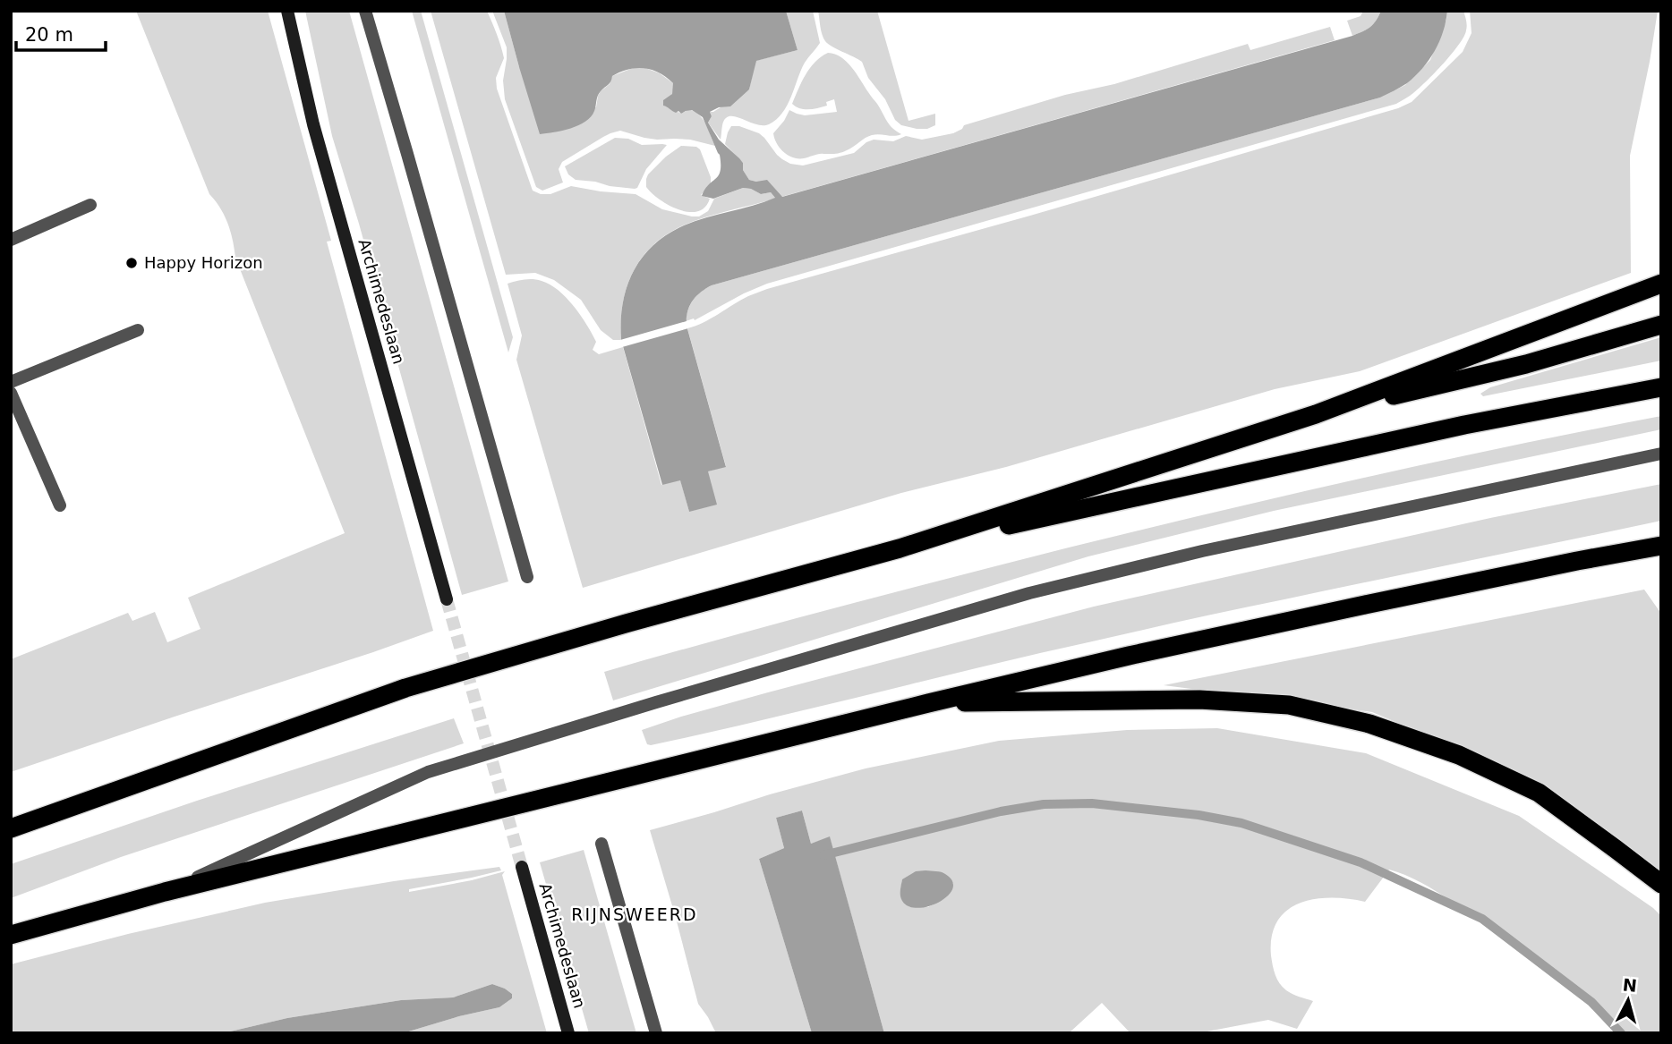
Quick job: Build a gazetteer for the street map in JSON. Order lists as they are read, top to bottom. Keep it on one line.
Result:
{"streets":{"main road":["Archimedeslaan"]},"districts":["RIJNSWEERD"],"places":["Happy Horizon"],"scale_bar":"20 m","north":"top"}
